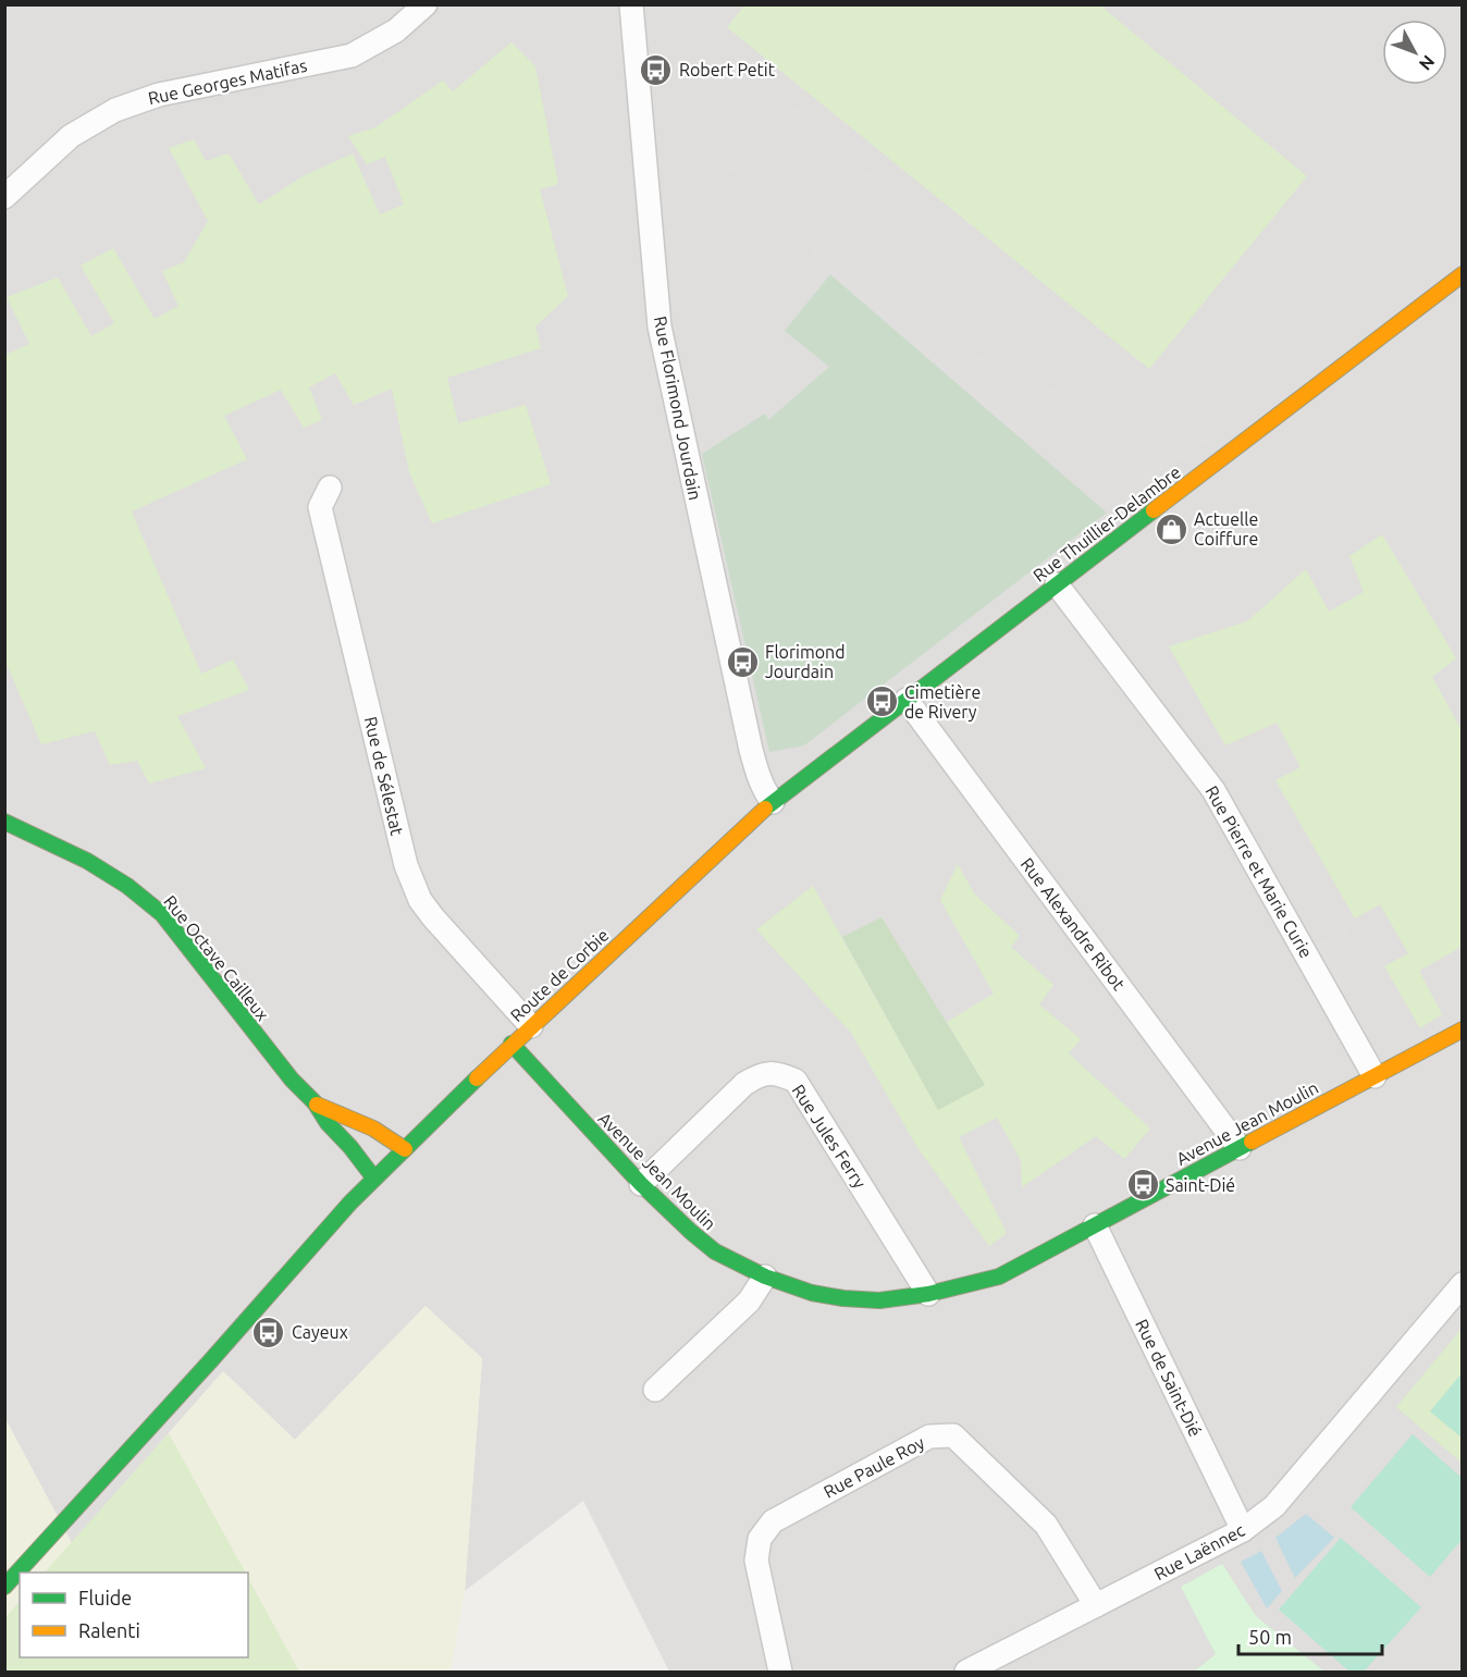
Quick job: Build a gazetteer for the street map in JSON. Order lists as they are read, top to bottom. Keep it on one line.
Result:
{"streets":{"main road":["Rue Thuillier-Delambre","Rue Octave Cailleux","Route de Corbie","Avenue Jean Moulin"],"street":["Rue Georges Matifas","Rue Florimond Jourdain","Rue de Sélestat","Rue Pierre et Marie Curie","Rue Alexandre Ribot","Rue Jules Ferry","Rue de Saint-Dié","Rue Paule Roy","Rue Laënnec"]},"crossings":[["Rue Florimond Jourdain","Rue Thuillier-Delambre"],["Rue Florimond Jourdain","Route de Corbie"],["Rue Thuillier-Delambre","Rue Pierre et Marie Curie"],["Rue Thuillier-Delambre","Rue Alexandre Ribot"],["Rue Thuillier-Delambre","Route de Corbie"],["Rue de Sélestat","Route de Corbie"],["Rue Pierre et Marie Curie","Avenue Jean Moulin"],["Rue Alexandre Ribot","Avenue Jean Moulin"],["Route de Corbie","Avenue Jean Moulin"],["Avenue Jean Moulin","Rue Jules Ferry"],["Avenue Jean Moulin","Rue de Saint-Dié"],["Rue de Saint-Dié","Rue Laënnec"],["Rue Paule Roy","Rue Laënnec"]],"places":{"bus stop":["Robert Petit","Florimond Jourdain","Cimetière de Rivery","Saint-Dié","Cayeux"],"shop":["Actuelle Coiffure"]},"legend":["Fluide","Ralenti"],"scale_bar":"50 m","north":"bottom right"}
